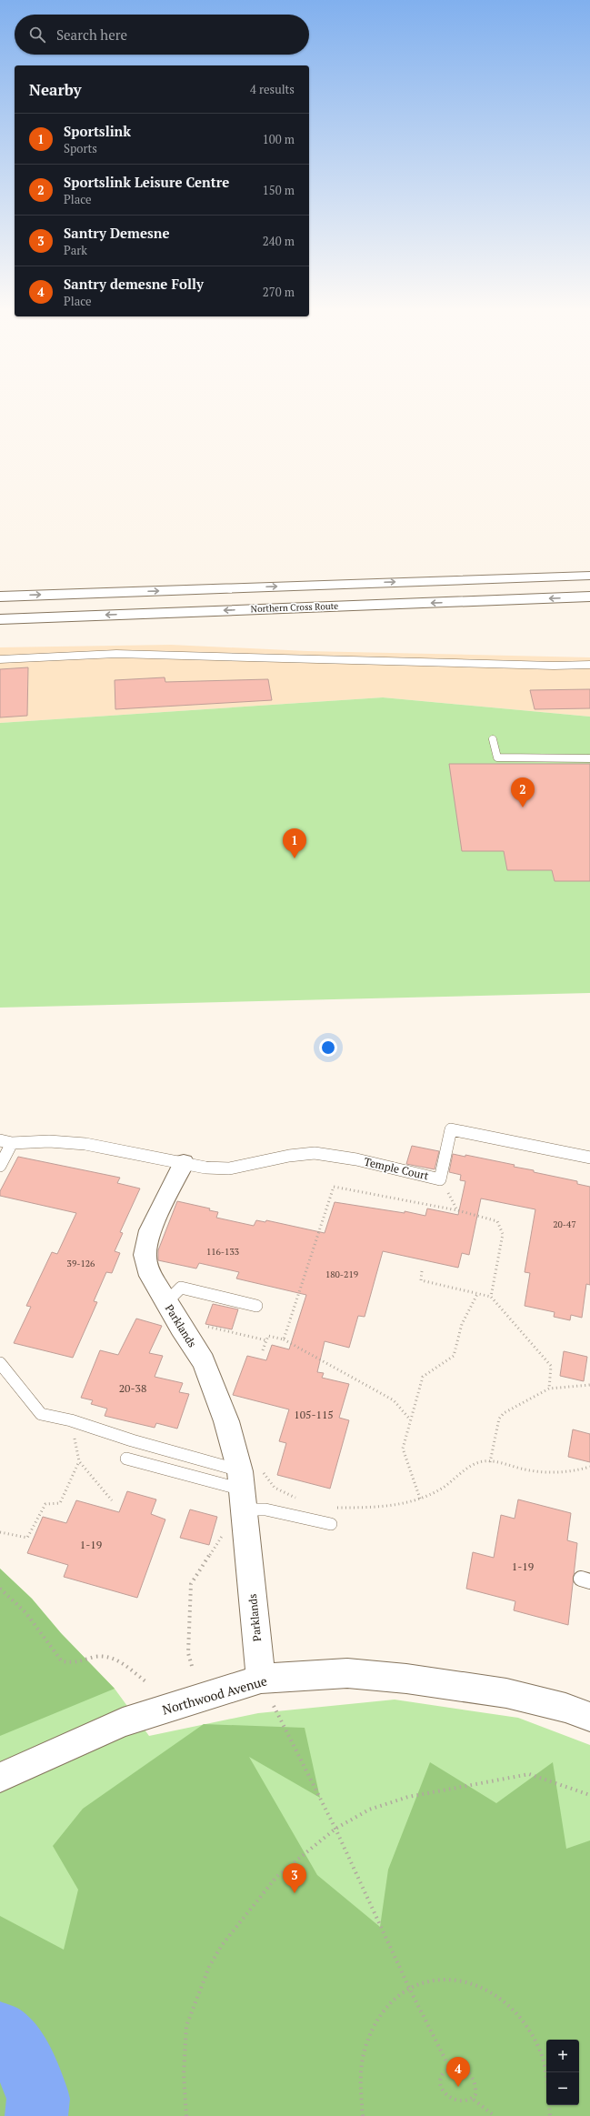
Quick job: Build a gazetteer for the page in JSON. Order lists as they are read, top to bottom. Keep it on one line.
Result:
{"streets":{"main road":["Northern Cross Route","Parklands","Northwood Avenue"],"lane":["Temple Court"]},"crossings":[["Temple Court","Parklands"],["Parklands","Northwood Avenue"]],"house_numbers":["20-47","116-133","39-126","180-219","20-38","105-115","1-19","1-19"],"page":{"search":"Search here","heading":["Nearby","4 results"],"list":[{"mark":"1","name":"Sportslink","note":"Sports","value":"100 m"},{"mark":"2","name":"Sportslink Leisure Centre","note":"Place","value":"150 m"},{"mark":"3","name":"Santry Demesne","note":"Park","value":"240 m"},{"mark":"4","name":"Santry demesne Folly","note":"Place","value":"270 m"}],"pins":["2","1","3","4"],"map_buttons":["+","−"]}}
